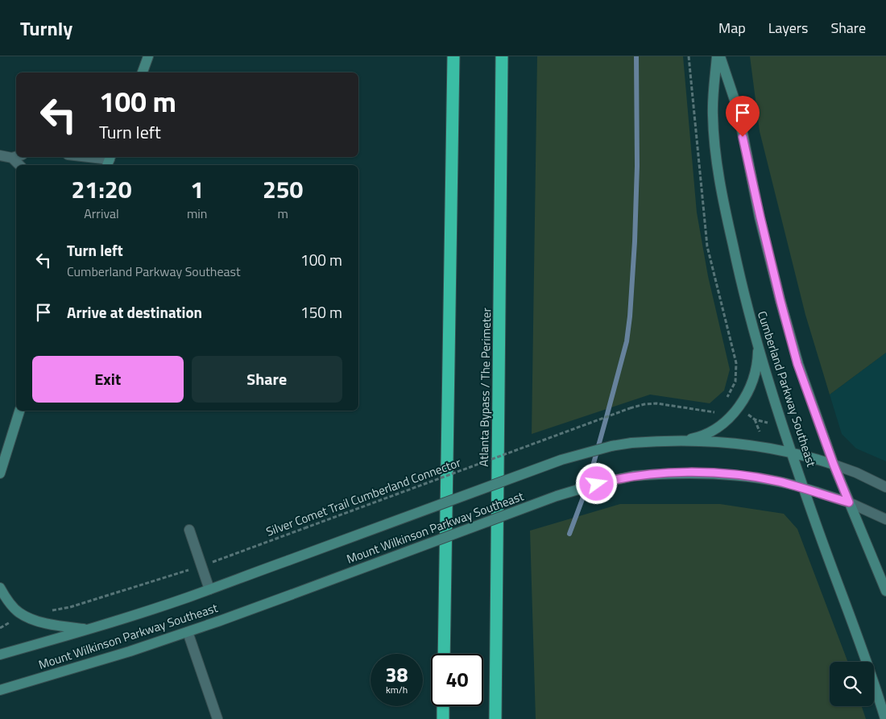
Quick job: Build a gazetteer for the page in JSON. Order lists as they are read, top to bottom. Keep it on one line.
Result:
{"streets":{"highway":["Atlanta Bypass / The Perimeter"],"street":["Cumberland Parkway Southeast","Mount Wilkinson Parkway Southeast"],"path":["Silver Comet Trail Cumberland Connector"]},"crossings":[["Cumberland Parkway Southeast","Mount Wilkinson Parkway Southeast"]],"page":{"header":"Turnly","nav":["Map","Layers","Share"],"turn":["100 m","Turn left"],"eta":["21:20","Arrival","1","min","250","m"],"list":[{"name":"Turn left","note":"Cumberland Parkway Southeast","value":"100 m"},{"name":"Arrive at destination","value":"150 m"}],"buttons":["Exit","Share"],"speed":"38 km/h","limit":"40"}}
